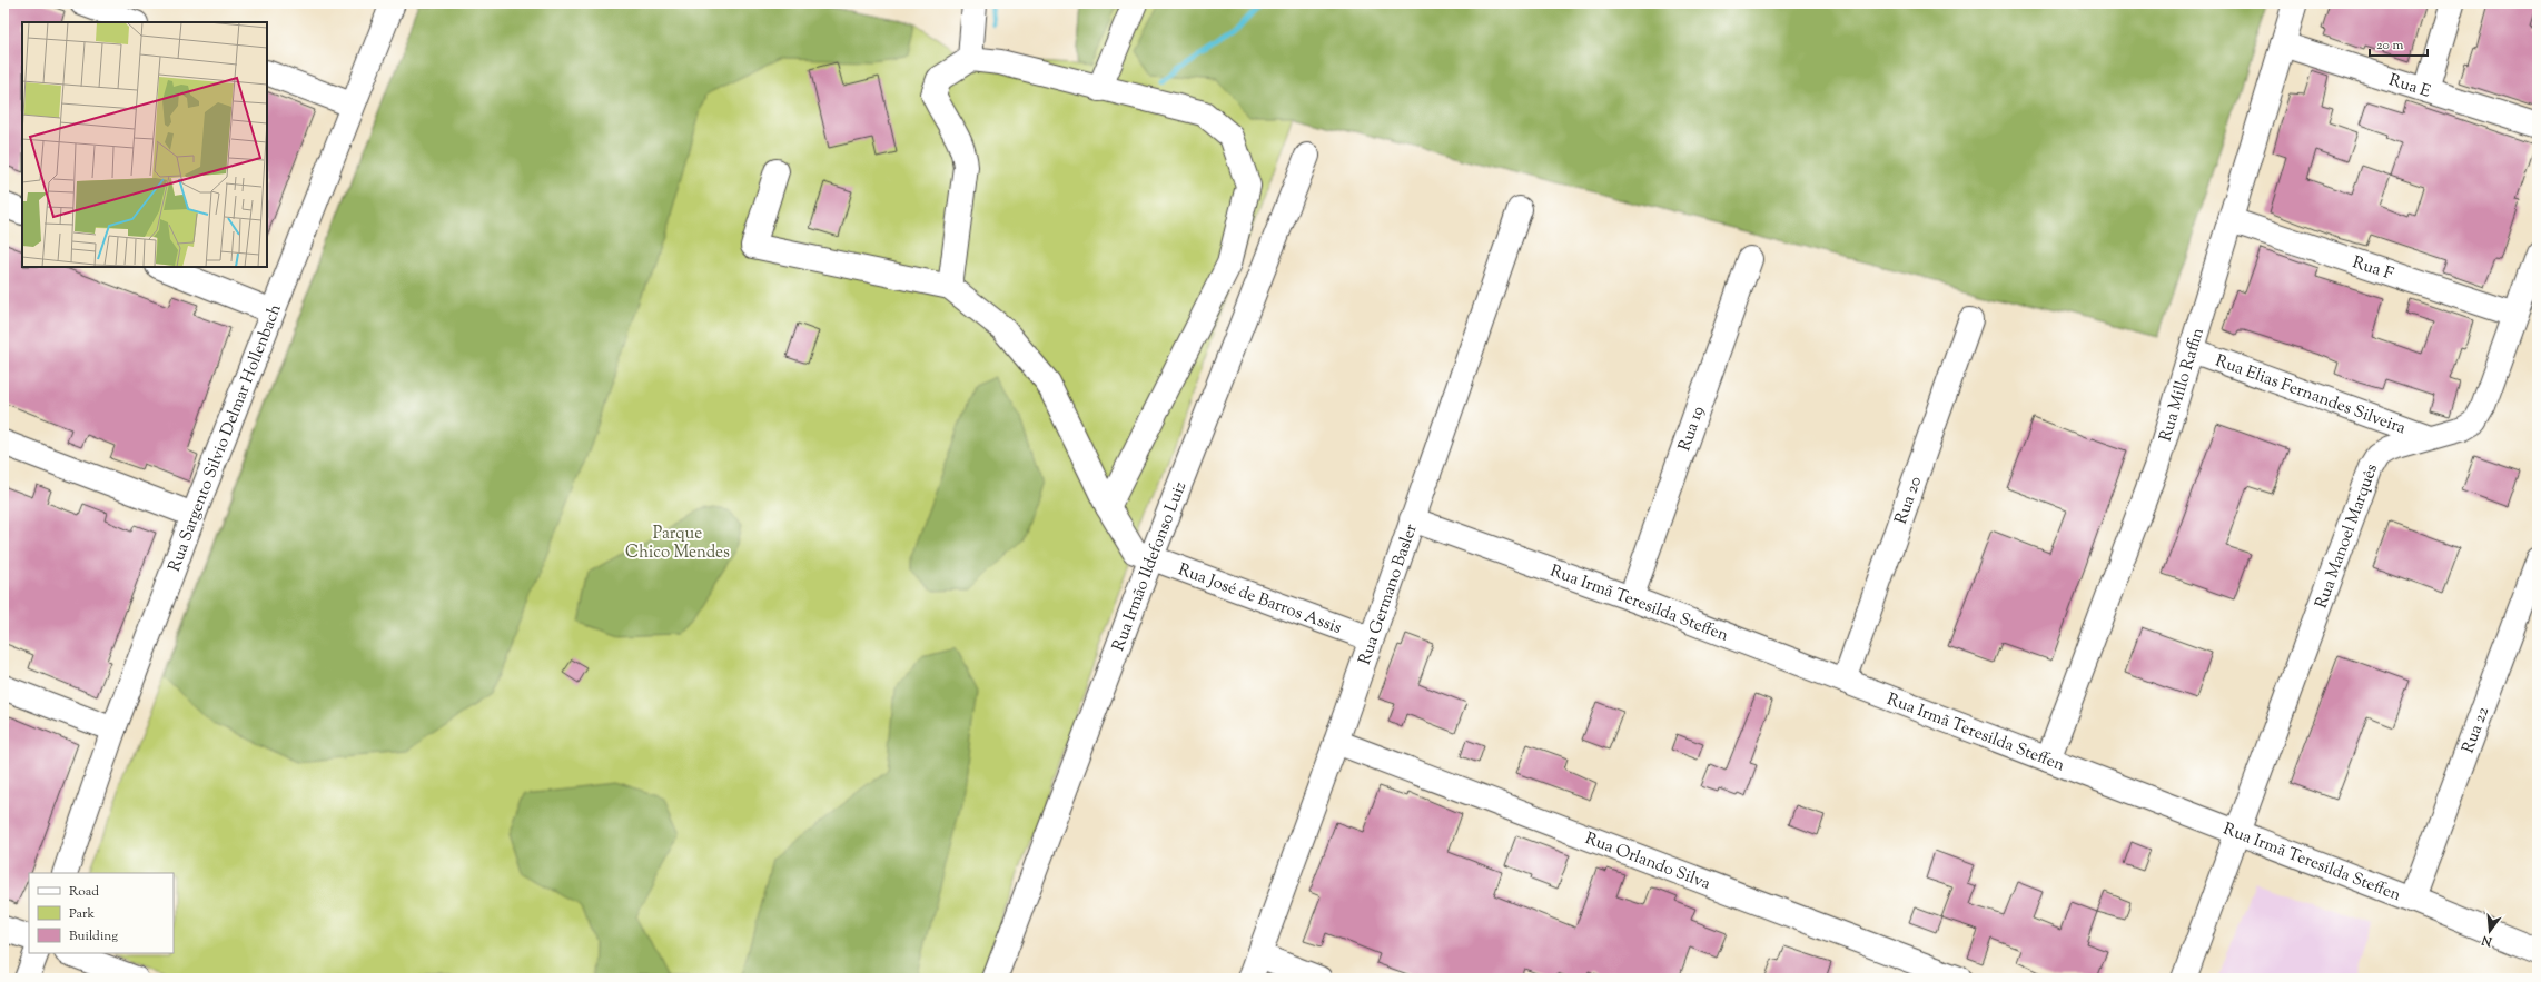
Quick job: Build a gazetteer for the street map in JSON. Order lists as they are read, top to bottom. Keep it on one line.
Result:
{"streets":{"street":["Rua E","Rua F","Rua Millo Raffin","Rua Elias Fernandes Silveira","Rua 19","Rua Sargento Silvio Delmar Hollenbach","Rua 20","Rua Manoel Marquês","Rua Irmão Ildefonso Luiz","Rua Germano Basler","Rua José de Barros Assis","Rua Irmã Teresilda Steffen","Rua 22","Rua Orlando Silva"]},"crossings":[["Rua E","Rua Millo Raffin"],["Rua F","Rua Millo Raffin"],["Rua F","Rua Manoel Marquês"],["Rua Millo Raffin","Rua Elias Fernandes Silveira"],["Rua Millo Raffin","Rua Irmã Teresilda Steffen"],["Rua Elias Fernandes Silveira","Rua Manoel Marquês"],["Rua 19","Rua Irmã Teresilda Steffen"],["Rua 20","Rua Irmã Teresilda Steffen"],["Rua Manoel Marquês","Rua Irmã Teresilda Steffen"],["Rua Irmão Ildefonso Luiz","Rua José de Barros Assis"],["Rua Germano Basler","Rua José de Barros Assis"],["Rua Germano Basler","Rua Irmã Teresilda Steffen"],["Rua Germano Basler","Rua Orlando Silva"],["Rua Irmã Teresilda Steffen","Rua 22"]],"parks":["Parque Chico Mendes"],"legend":["Road","Park","Building"],"scale_bar":"20 m","north":"bottom"}
